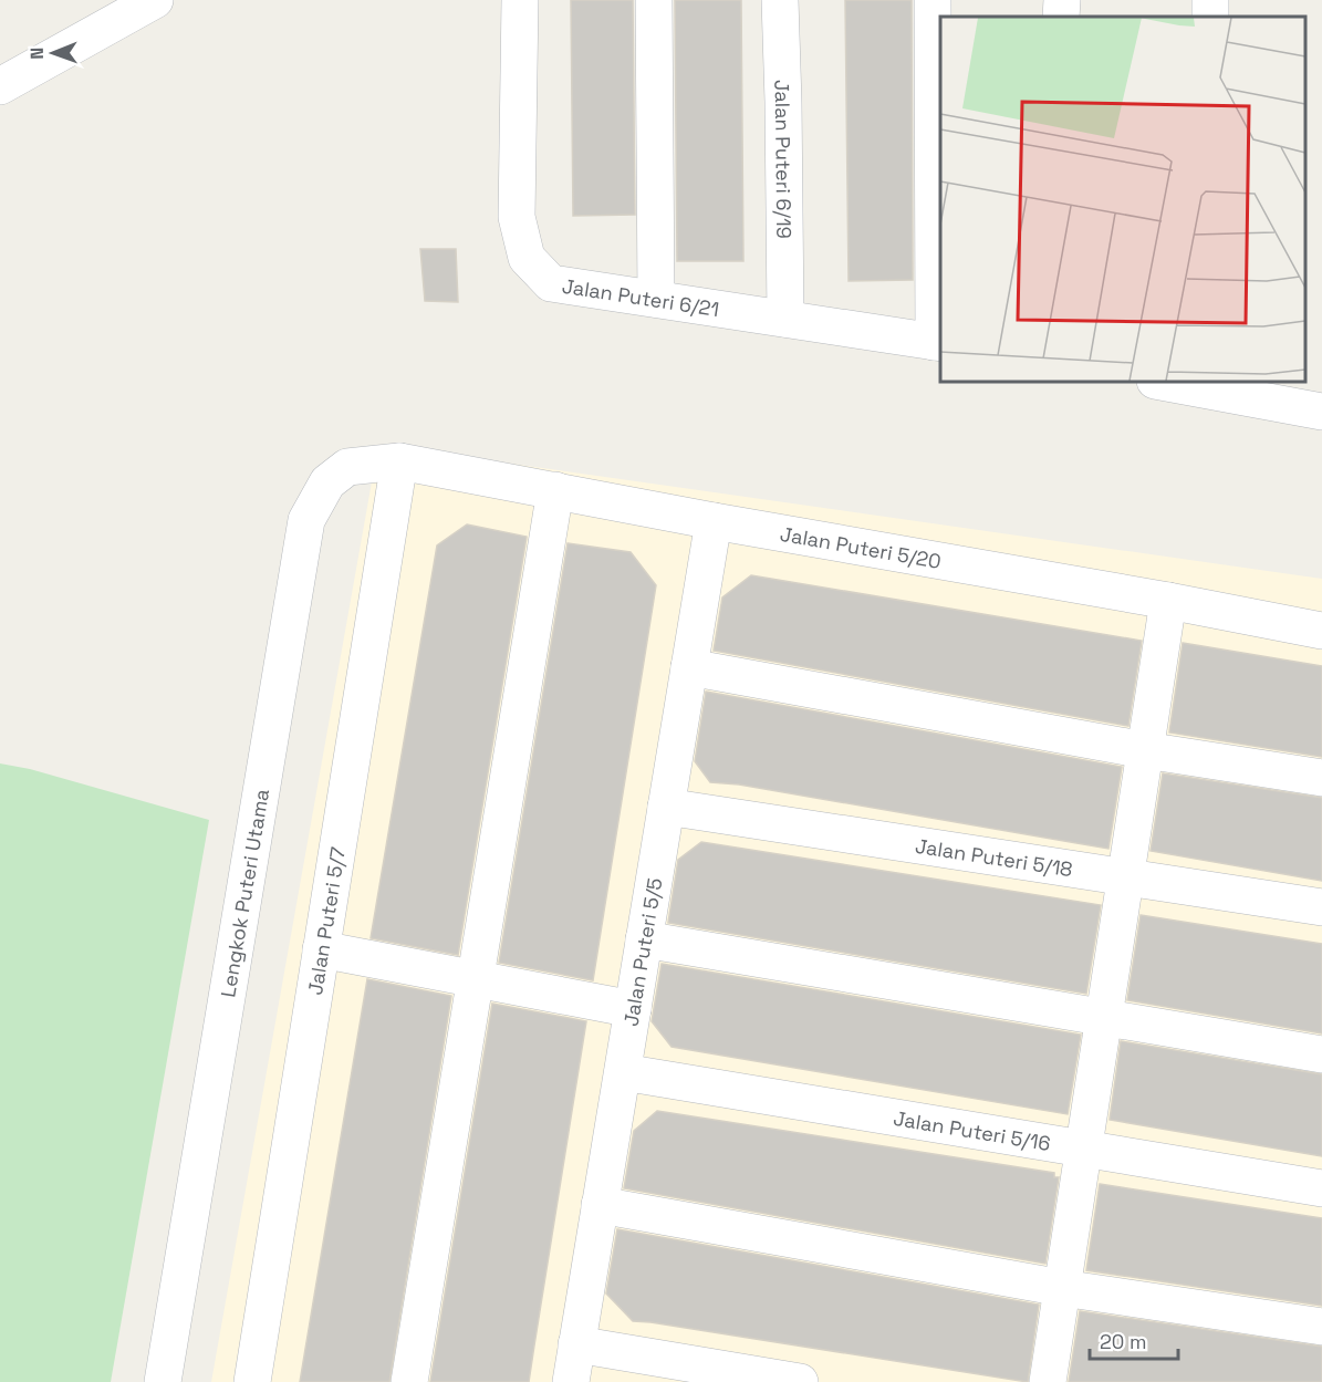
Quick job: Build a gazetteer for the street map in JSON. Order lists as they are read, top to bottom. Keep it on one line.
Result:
{"streets":{"street":["Jalan Puteri 6/19","Jalan Puteri 6/21","Jalan Puteri 5/20","Jalan Puteri 5/18","Lengkok Puteri Utama","Jalan Puteri 5/7","Jalan Puteri 5/5","Jalan Puteri 5/16"]},"crossings":[["Jalan Puteri 6/19","Jalan Puteri 6/21"],["Jalan Puteri 5/20","Lengkok Puteri Utama"],["Jalan Puteri 5/20","Jalan Puteri 5/7"],["Jalan Puteri 5/20","Jalan Puteri 5/5"],["Jalan Puteri 5/18","Jalan Puteri 5/5"],["Lengkok Puteri Utama","Jalan Puteri 5/7"],["Jalan Puteri 5/5","Jalan Puteri 5/16"]],"scale_bar":"20 m","north":"left"}
